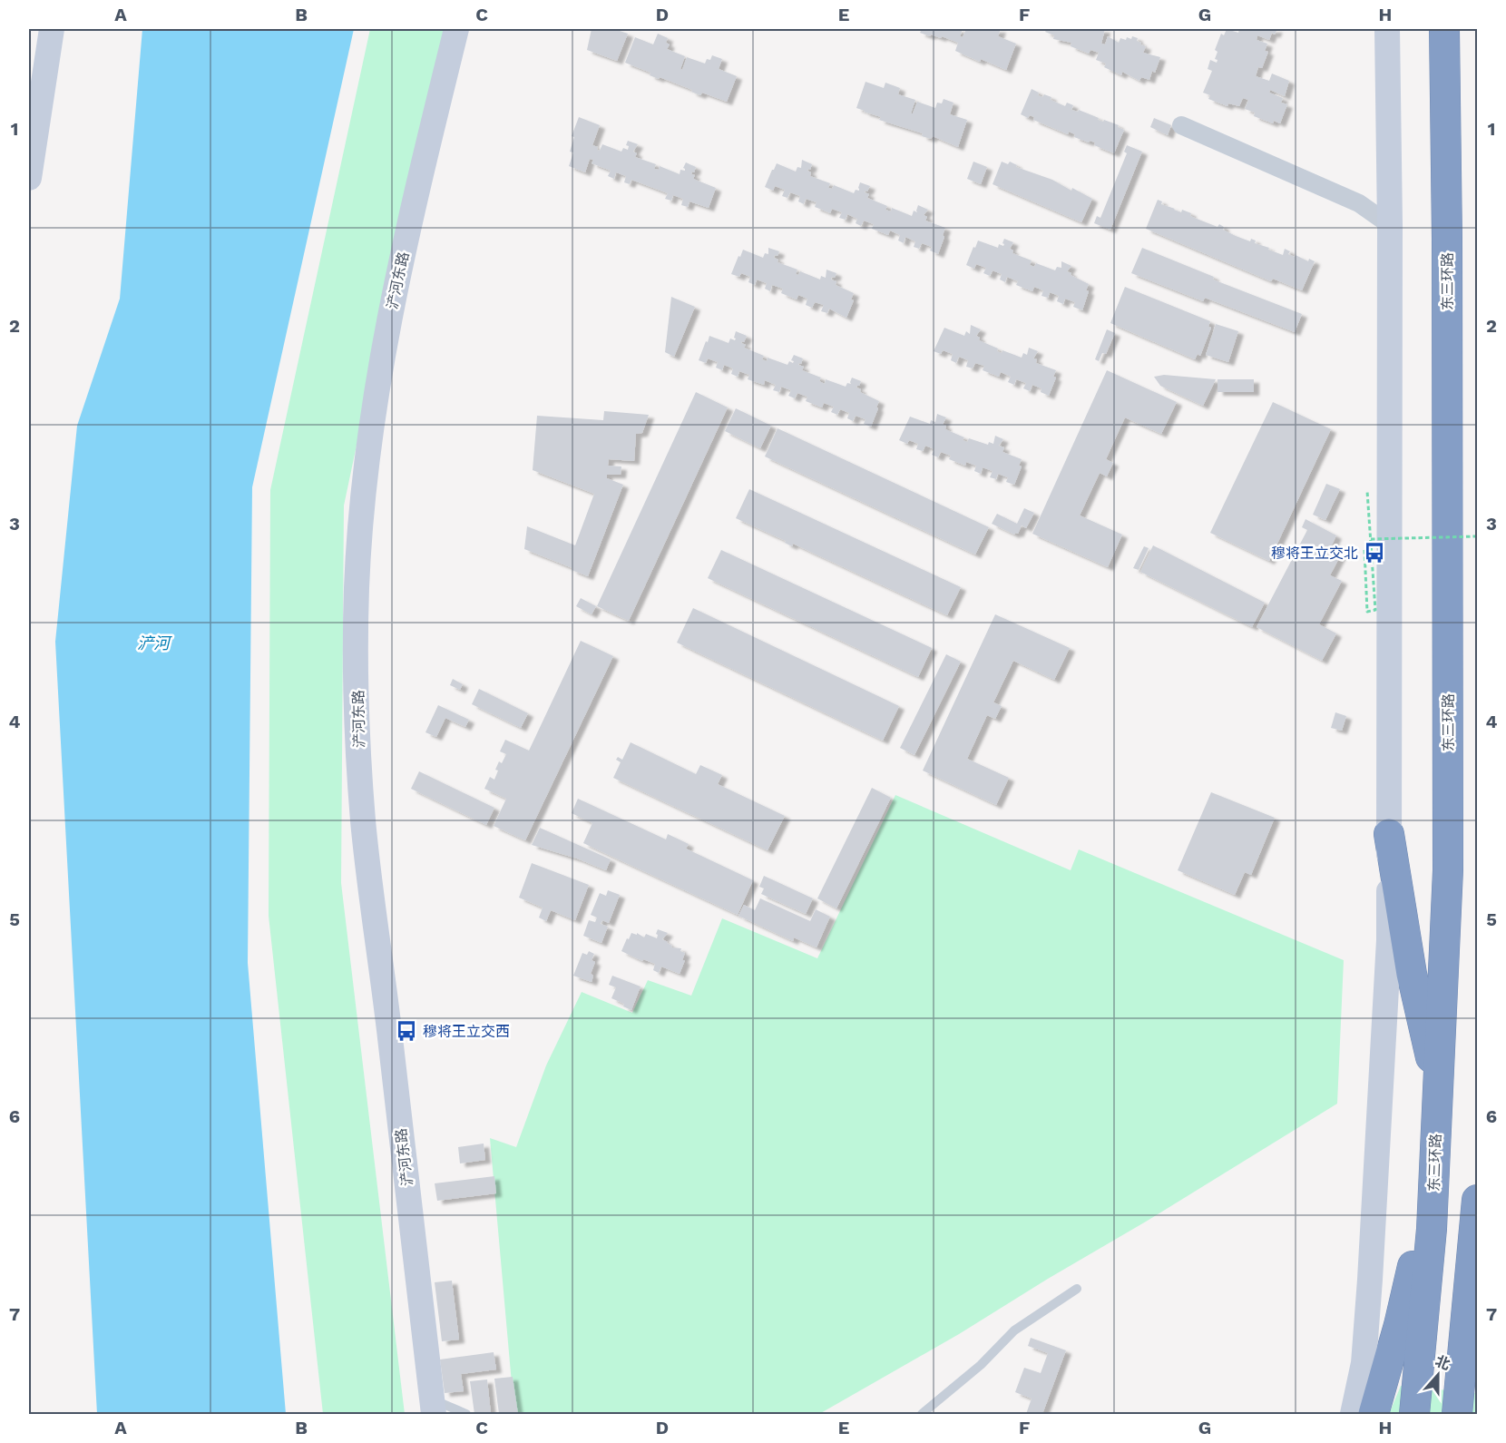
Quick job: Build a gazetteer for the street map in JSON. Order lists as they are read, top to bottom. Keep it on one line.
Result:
{"streets":{"highway":["东三环路"],"street":["浐河东路"]},"water":["浐河"],"places":{"bus stop":["穆将王立交北","穆将王立交西"]},"north":"top","grid":{"columns":["A","B","C","D","E","F","G","H"],"rows":["1","2","3","4","5","6","7"]}}
